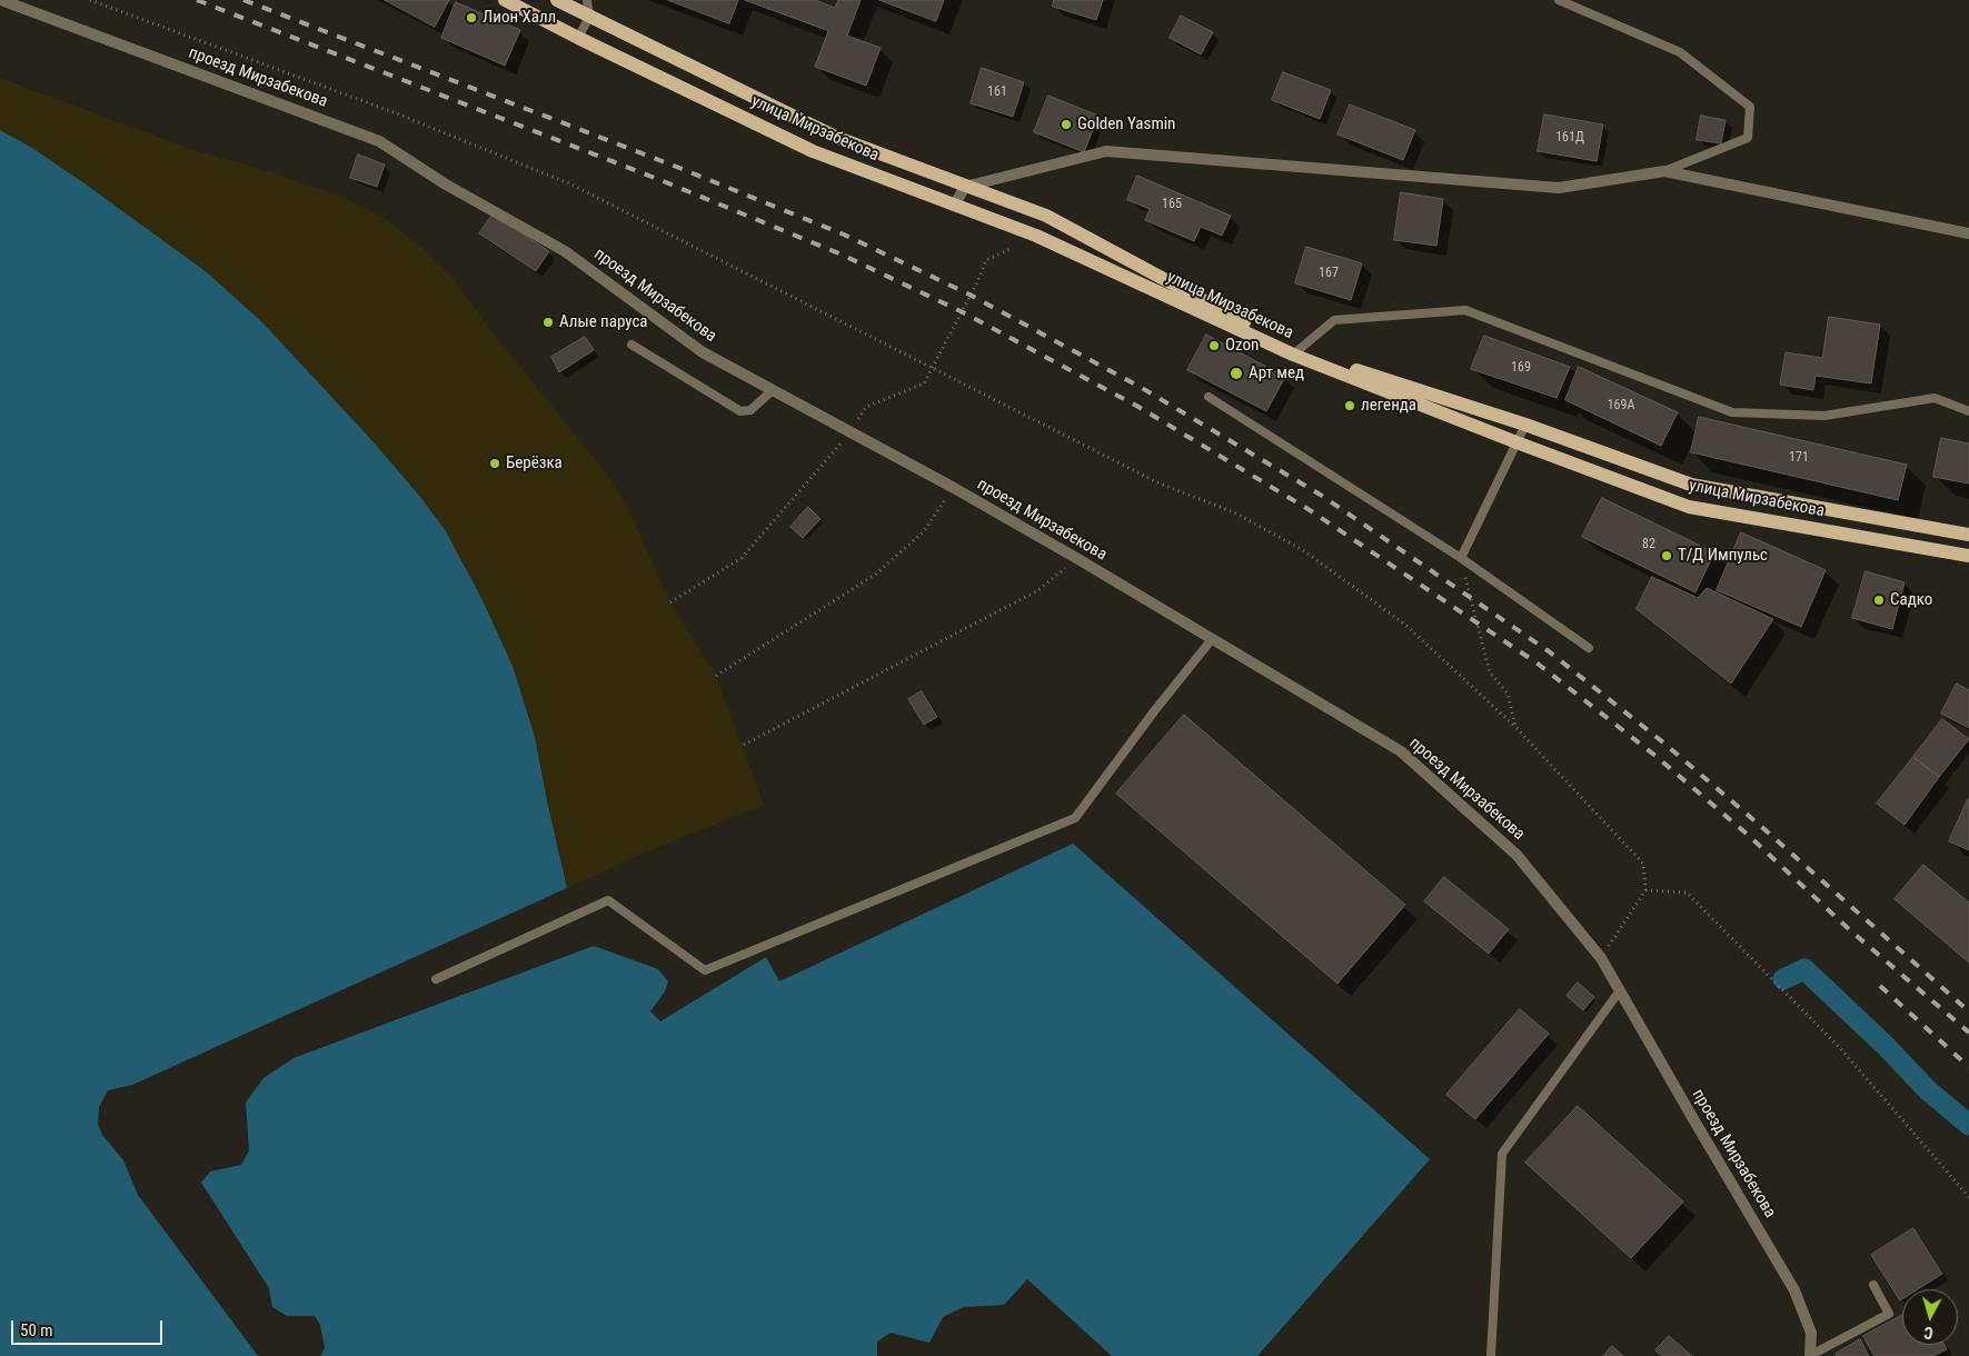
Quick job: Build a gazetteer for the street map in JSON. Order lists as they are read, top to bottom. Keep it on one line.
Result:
{"streets":{"main road":["улица Мирзабекова"],"street":["проезд Мирзабекова"]},"places":["Лион Халл","Golden Yasmin","Алые паруса","Ozon","Арт мед","легенда","Берёзка","Т/Д Импульс","Садко"],"house_numbers":["161","161Д","165","167","169","169А","171","82"],"scale_bar":"50 m","north":"bottom"}
